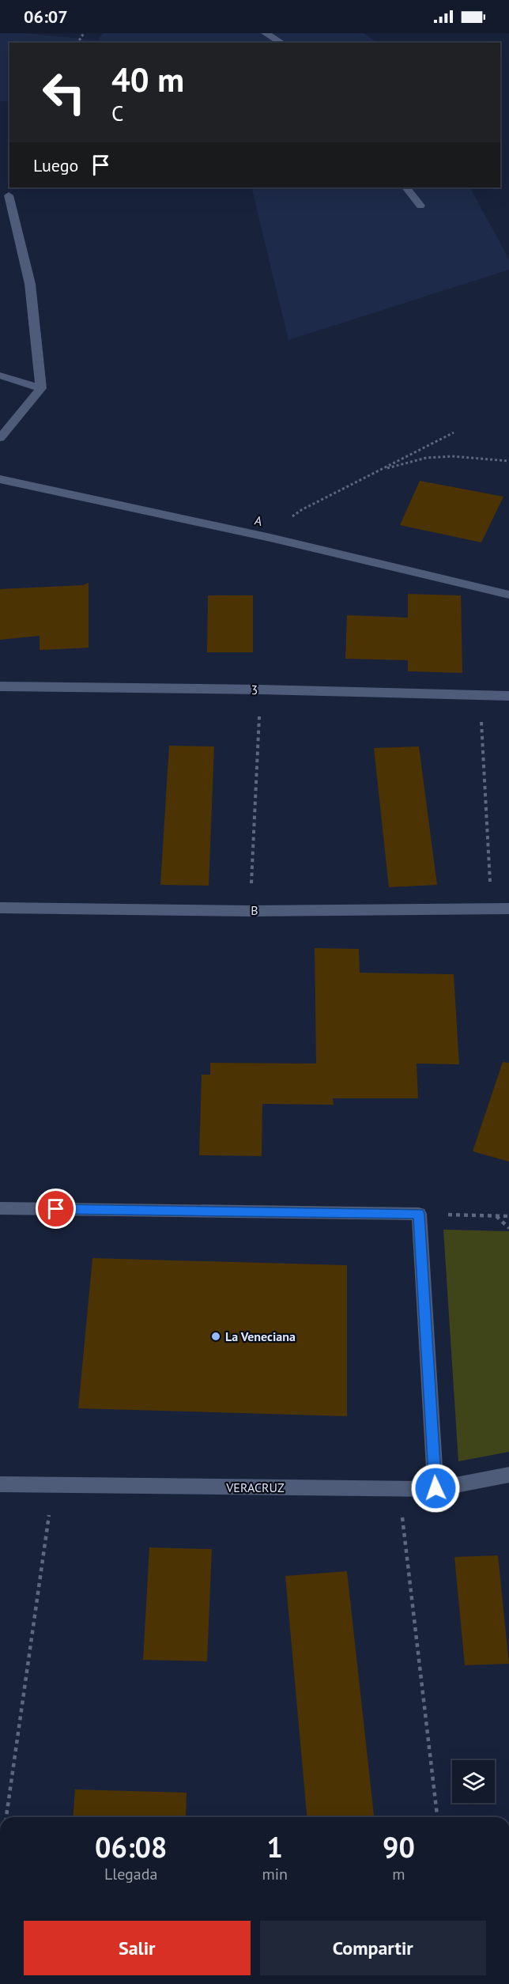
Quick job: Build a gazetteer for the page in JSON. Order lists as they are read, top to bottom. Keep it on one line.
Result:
{"streets":{"street":["A","3","B","VERACRUZ"]},"places":["La Veneciana"],"page":{"status":"06:07","turn":["40 m","C"],"then":"Luego","eta":["06:08","Llegada","1","min","90","m"],"buttons":["Salir","Compartir"]}}
